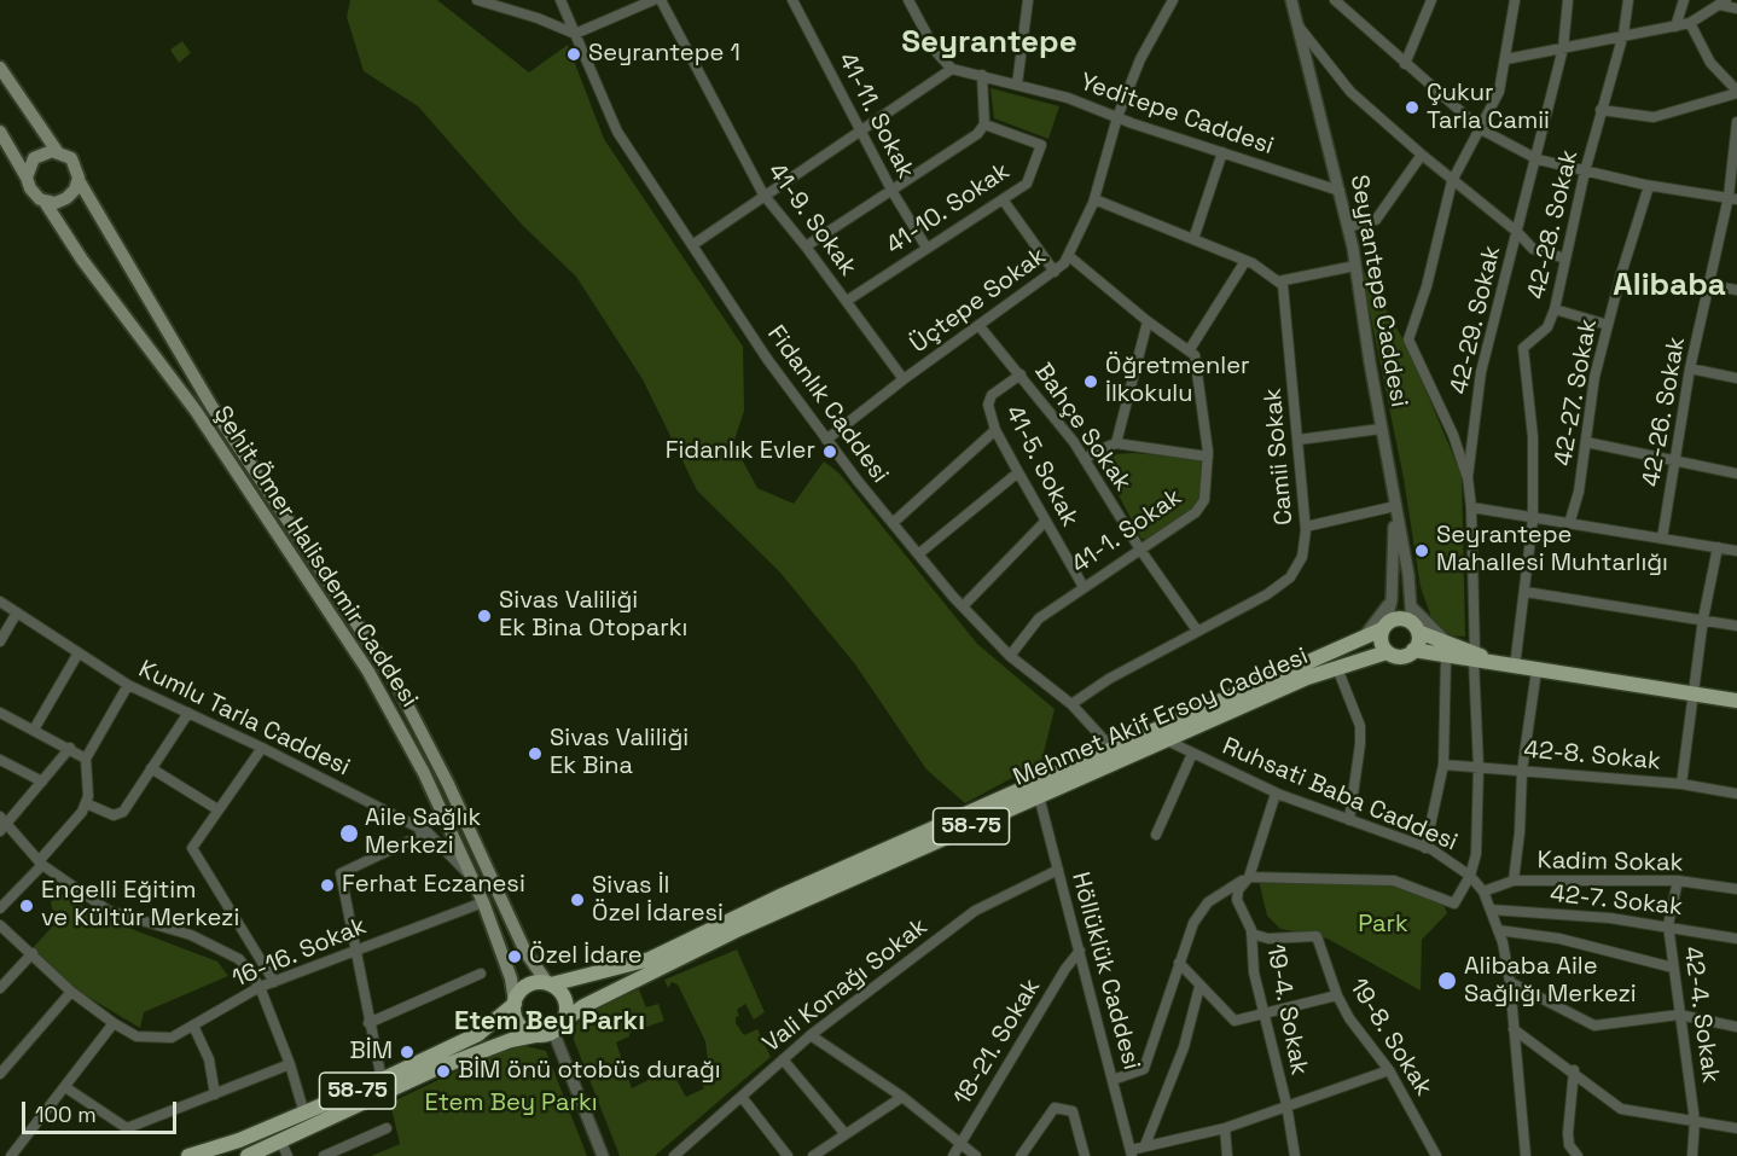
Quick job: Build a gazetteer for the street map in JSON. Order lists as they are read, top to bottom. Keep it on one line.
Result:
{"streets":{"main road":["Şehit Ömer Halisdemir Caddesi","Mehmet Akif Ersoy Caddesi","58-75"],"street":["Yeditepe Caddesi","41-11. Sokak","41-10. Sokak","41-9. Sokak","42-28. Sokak","Seyrantepe Caddesi","Üçtepe Sokak","42-29. Sokak","42-27. Sokak","Fidanlık Caddesi","42-26. Sokak","Bahçe Sokak","Camii Sokak","41-5. Sokak","41-1. Sokak","Kumlu Tarla Caddesi","42-8. Sokak","Ruhsati Baba Caddesi","Kadim Sokak","42-7. Sokak","16-16. Sokak","Höllüklük Caddesi","Vali Konağı Sokak","19-4. Sokak","42-4. Sokak","19-8. Sokak","18-21. Sokak"]},"crossings":[["Yeditepe Caddesi","Seyrantepe Caddesi"],["Yeditepe Caddesi","Üçtepe Sokak"],["41-11. Sokak","41-10. Sokak"],["41-10. Sokak","41-9. Sokak"],["41-9. Sokak","Üçtepe Sokak"],["Seyrantepe Caddesi","Mehmet Akif Ersoy Caddesi"],["Üçtepe Sokak","Fidanlık Caddesi"],["Üçtepe Sokak","Bahçe Sokak"],["42-29. Sokak","42-8. Sokak"],["42-29. Sokak","Ruhsati Baba Caddesi"],["Fidanlık Caddesi","Camii Sokak"],["Fidanlık Caddesi","41-1. Sokak"],["Fidanlık Caddesi","Mehmet Akif Ersoy Caddesi"],["Bahçe Sokak","Camii Sokak"],["Bahçe Sokak","41-5. Sokak"],["Bahçe Sokak","41-1. Sokak"],["41-5. Sokak","41-1. Sokak"],["Şehit Ömer Halisdemir Caddesi","Mehmet Akif Ersoy Caddesi"],["Şehit Ömer Halisdemir Caddesi","Kumlu Tarla Caddesi"],["Şehit Ömer Halisdemir Caddesi","58-75"],["Şehit Ömer Halisdemir Caddesi","16-16. Sokak"],["Mehmet Akif Ersoy Caddesi","Ruhsati Baba Caddesi"],["Mehmet Akif Ersoy Caddesi","58-75"],["Mehmet Akif Ersoy Caddesi","Höllüklük Caddesi"],["Ruhsati Baba Caddesi","Kadim Sokak"],["Ruhsati Baba Caddesi","42-7. Sokak"],["Kadim Sokak","42-4. Sokak"],["42-7. Sokak","42-4. Sokak"],["Höllüklük Caddesi","Vali Konağı Sokak"],["Höllüklük Caddesi","18-21. Sokak"],["19-4. Sokak","19-8. Sokak"]],"districts":["Seyrantepe","Alibaba","Etem Bey Parkı"],"parks":["Park","Etem Bey Parkı"],"places":["Seyrantepe 1","Çukur Tarla Camii","Öğretmenler İlkokulu","Fidanlık Evler","Seyrantepe Mahallesi Muhtarlığı","Sivas Valiliği Ek Bina Otoparkı","Sivas Valiliği Ek Bina","Aile Sağlık Merkezi","Ferhat Eczanesi","Sivas İl Özel İdaresi","Engelli Eğitim ve Kültür Merkezi","Özel İdare","Alibaba Aile Sağlığı Merkezi","BİM","BİM önü otobüs durağı"],"scale_bar":"100 m"}
